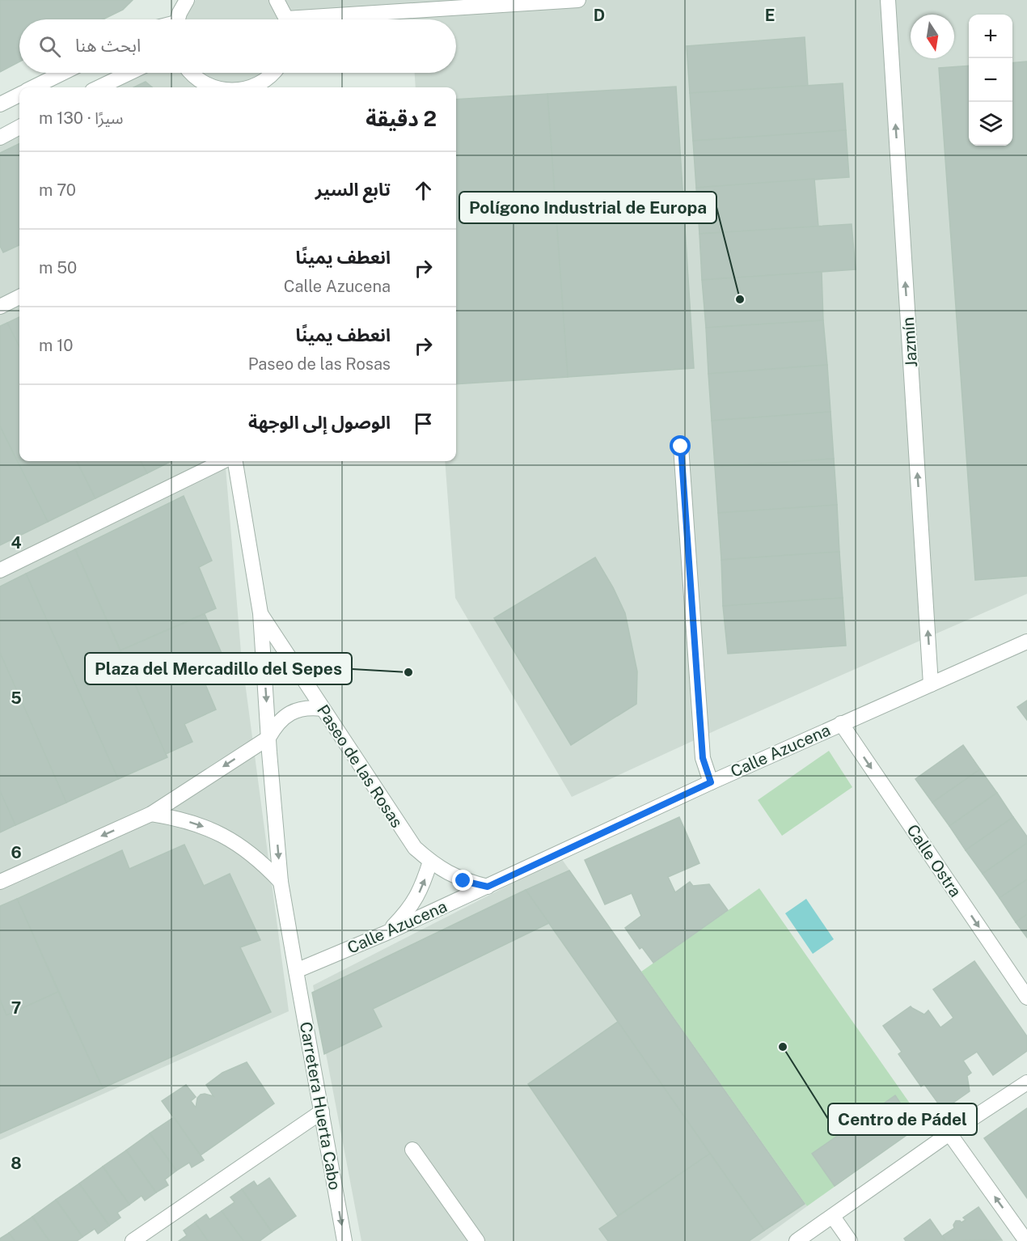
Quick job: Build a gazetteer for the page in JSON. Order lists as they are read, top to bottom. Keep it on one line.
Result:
{"streets":{"street":["Jazmín","Calle Azucena","Paseo de las Rosas","Calle Ostra","Carretera Huerta Cabo"]},"crossings":[["Jazmín","Calle Azucena"],["Calle Azucena","Paseo de las Rosas"],["Calle Azucena","Calle Ostra"],["Calle Azucena","Carretera Huerta Cabo"],["Paseo de las Rosas","Carretera Huerta Cabo"]],"one_way":["Jazmín","Calle Ostra"],"places":["Polígono Industrial de Europa","Plaza del Mercadillo del Sepes","Centro de Pádel"],"north":"bottom","page":{"map_buttons":["+","−"],"search":"ابحث هنا","heading":["2 دقيقة","سيرًا · 130 m"],"list":[["تابع السير","70 m"],["انعطف يمينًا","Calle Azucena","50 m"],["انعطف يمينًا","Paseo de las Rosas","10 m"],"الوصول إلى الوجهة"]},"grid":{"columns":["D","E"],"rows":["4","5","6","7","8"]}}
